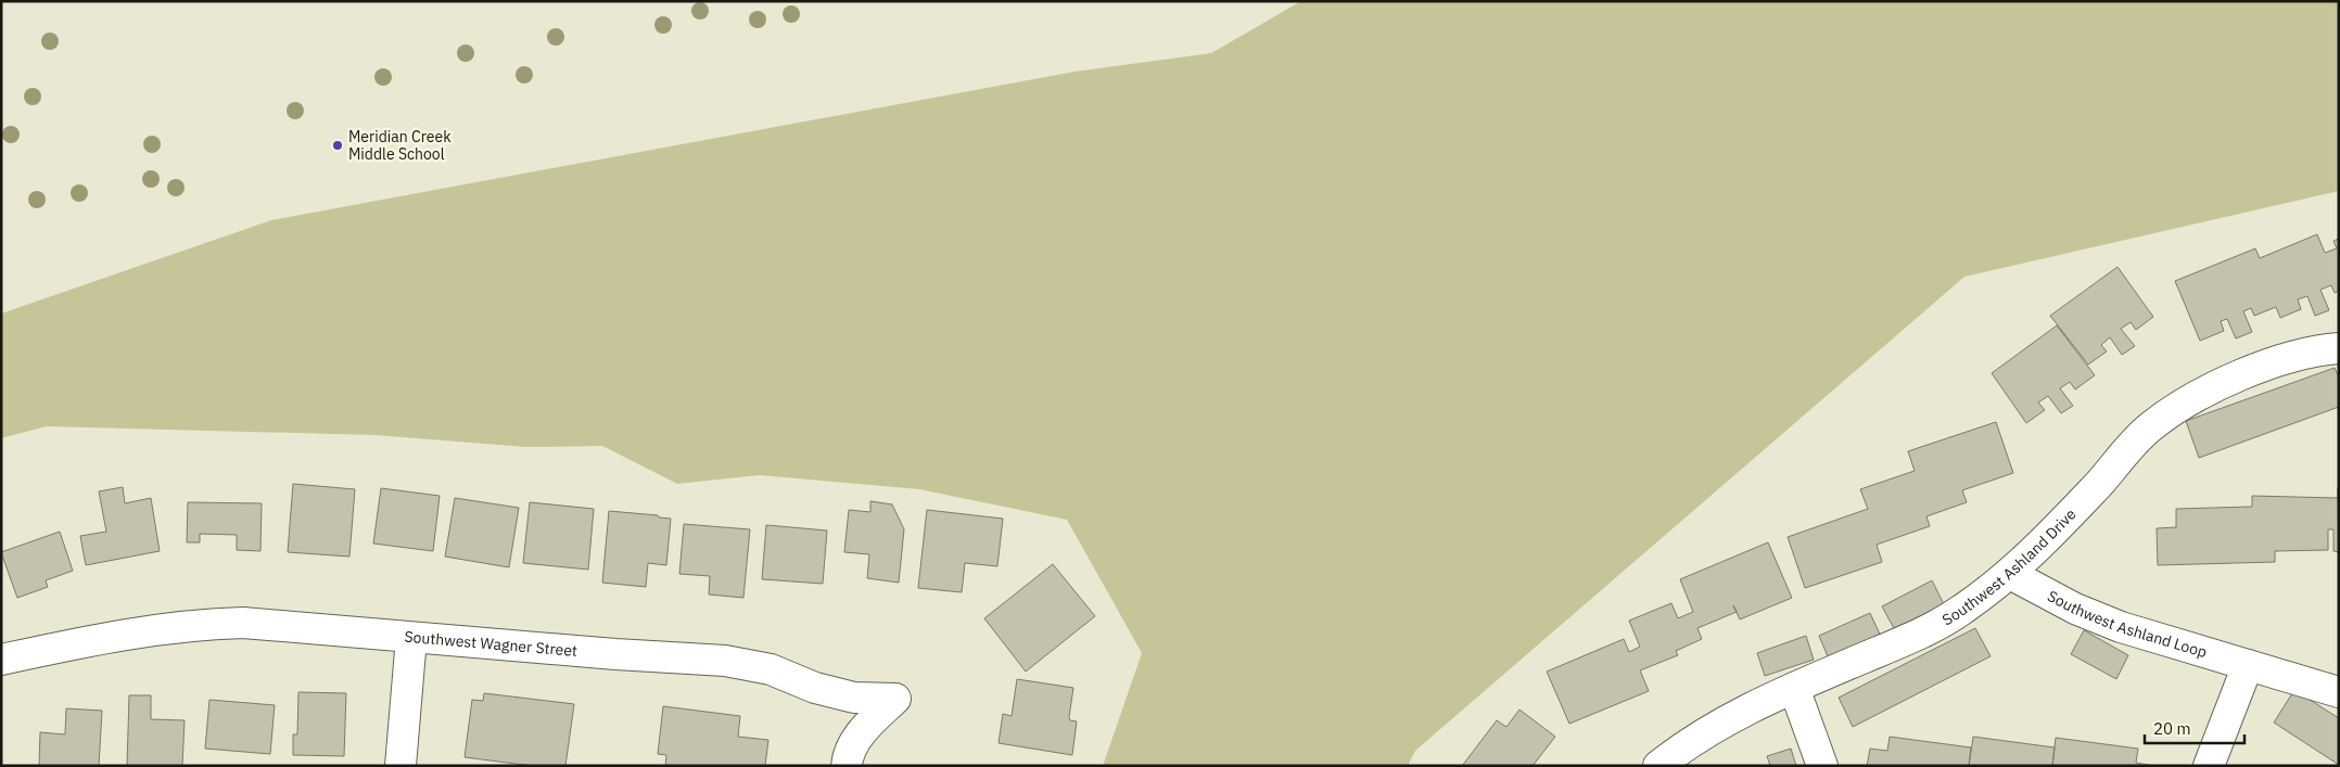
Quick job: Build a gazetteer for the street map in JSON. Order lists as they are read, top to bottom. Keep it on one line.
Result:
{"streets":{"street":["Southwest Ashland Drive","Southwest Ashland Loop","Southwest Wagner Street"]},"crossings":[["Southwest Ashland Drive","Southwest Ashland Loop"]],"places":["Meridian Creek Middle School"],"scale_bar":"20 m"}
